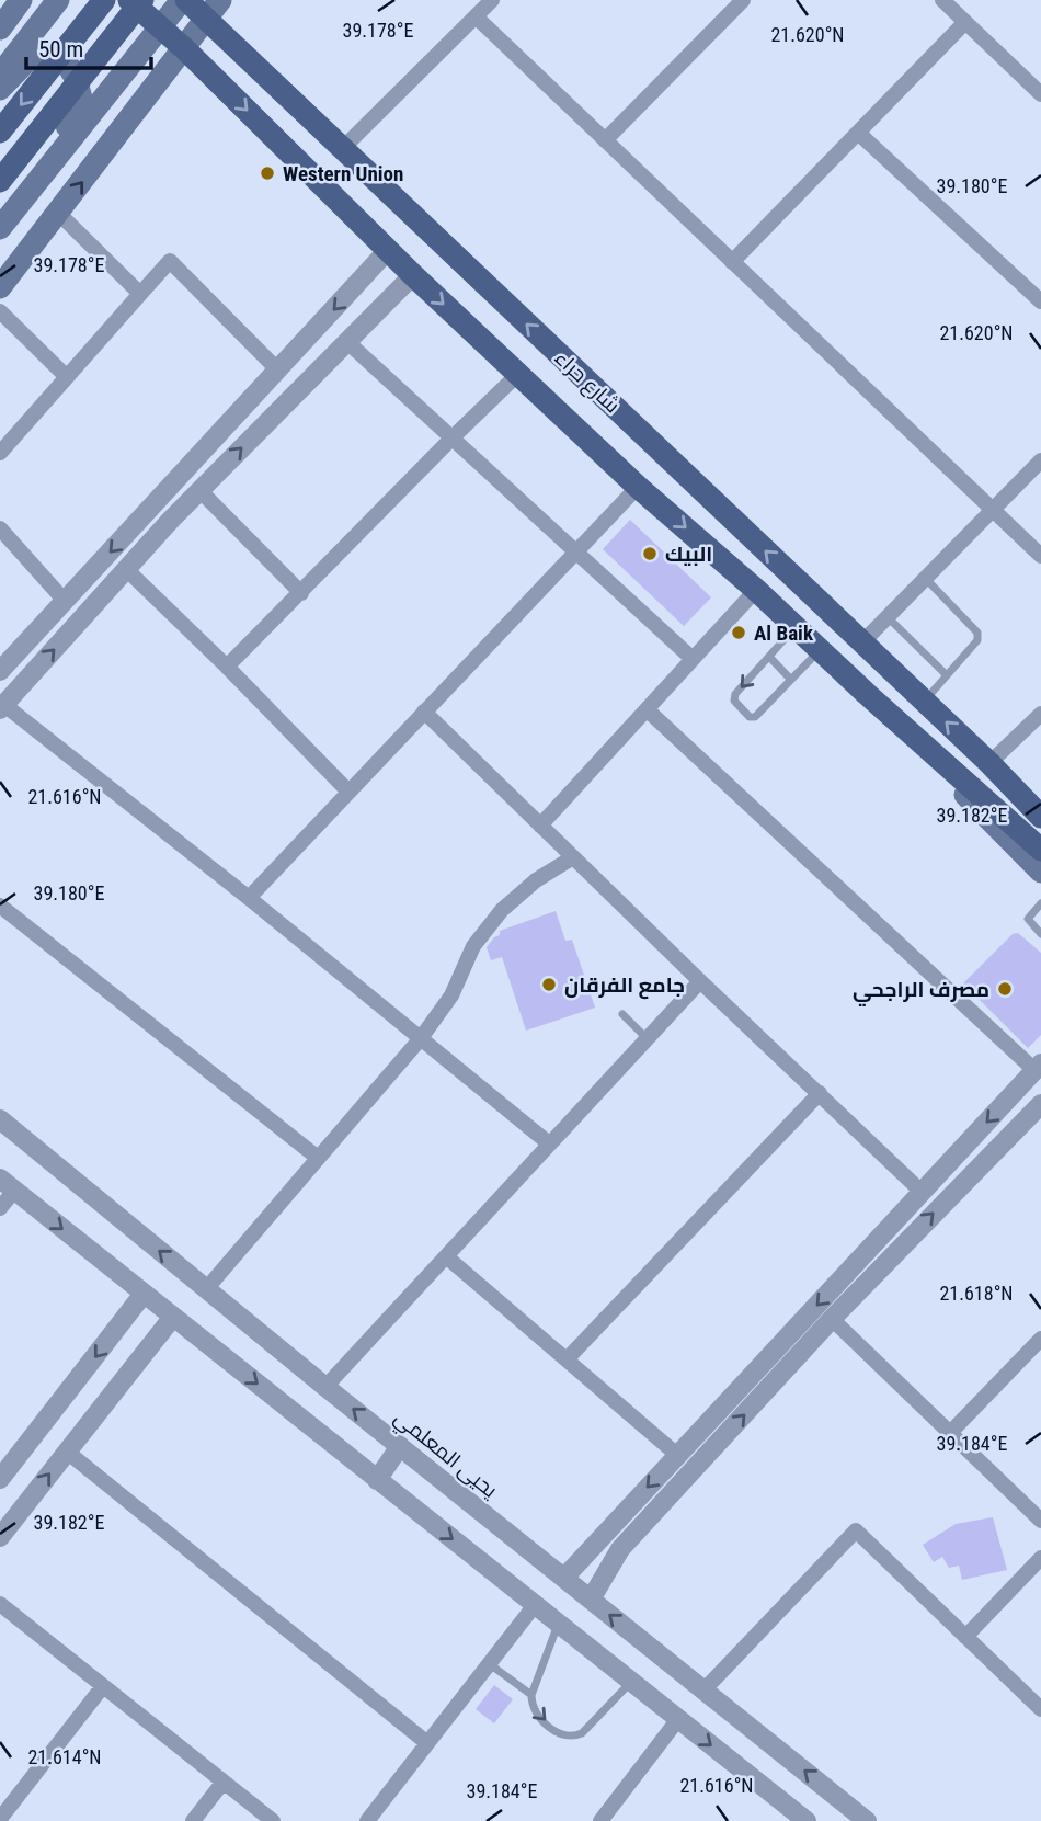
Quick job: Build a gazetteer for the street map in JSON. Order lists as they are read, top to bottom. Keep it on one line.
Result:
{"streets":{"main road":["شارع حراء"],"street":["يحيى المعلمي"]},"places":["Western Union","البيك","Al Baik","جامع الفرقان","مصرف الراجحي"],"scale_bar":"50 m","coordinates":["39.178°E","21.620°N","39.180°E","21.616°N","39.182°E","21.618°N","39.184°E","21.614°N"]}
